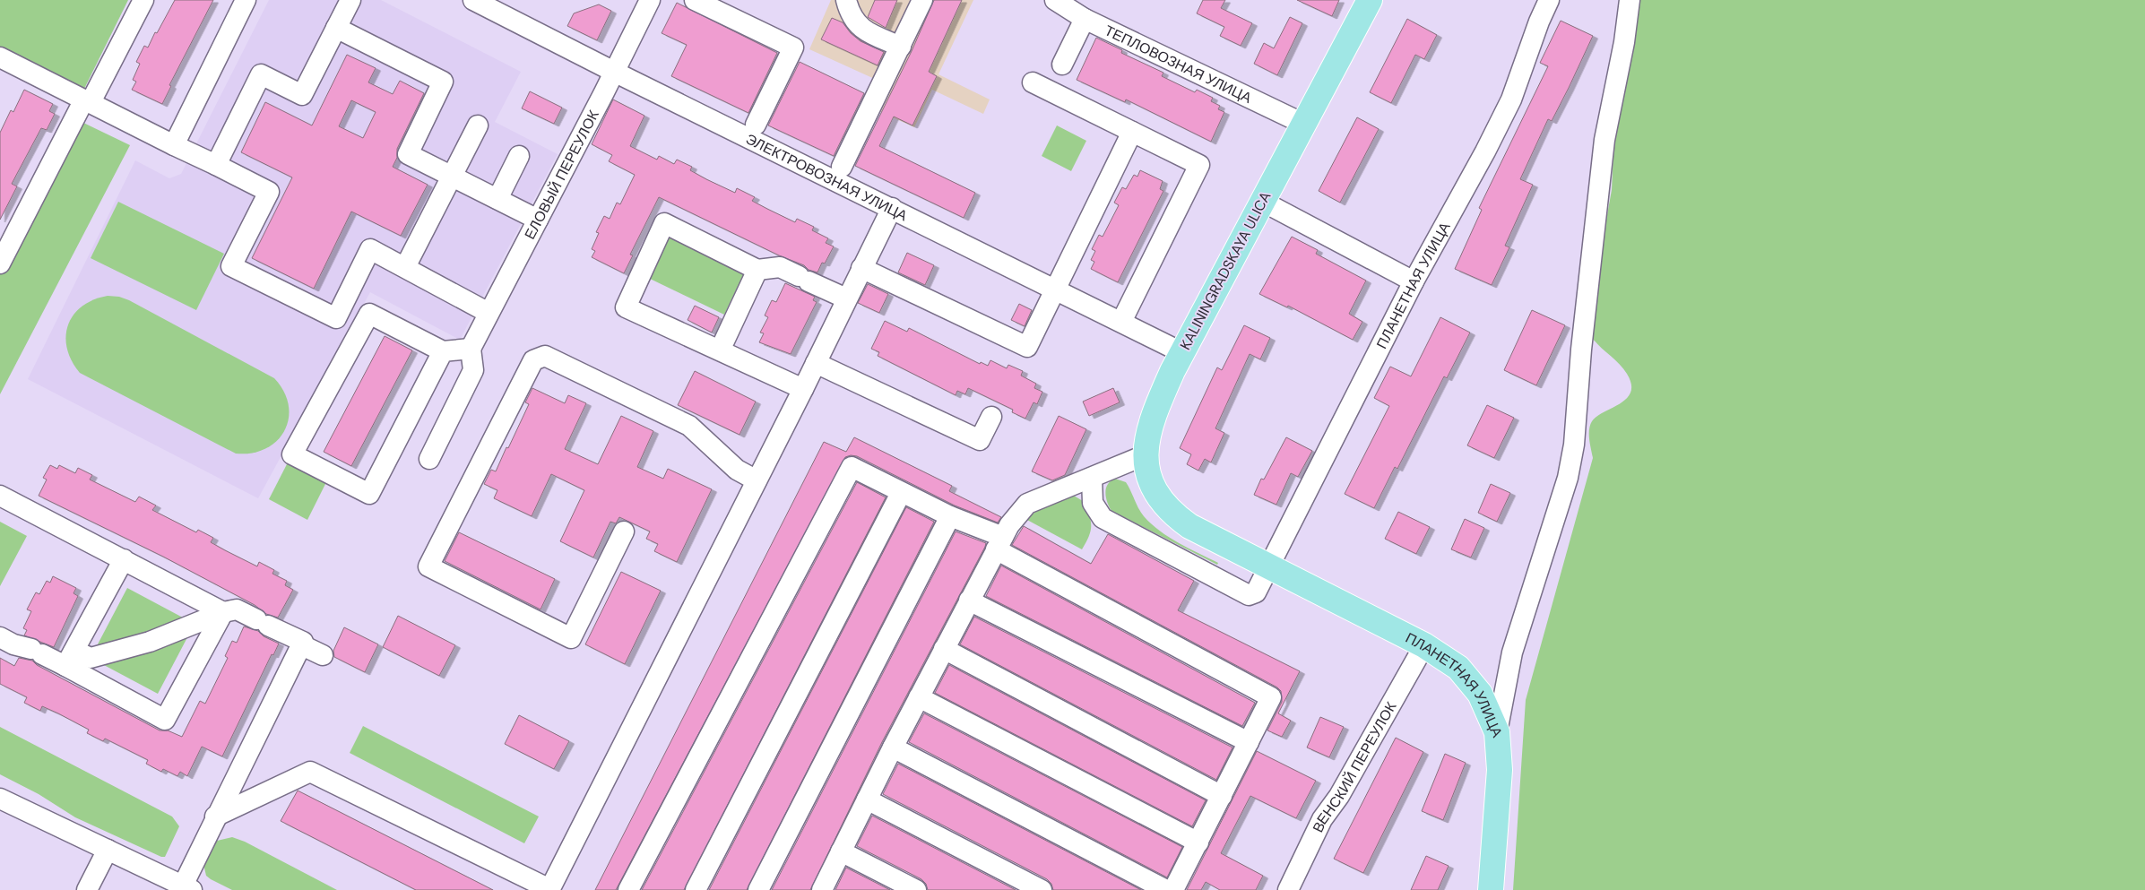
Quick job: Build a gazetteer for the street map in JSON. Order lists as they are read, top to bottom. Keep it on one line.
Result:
{"streets":{"main road":["KALININGRADSKAYA ULICA","ПЛАНЕТНАЯ УЛИЦА"],"street":["ТЕПЛОВОЗНАЯ УЛИЦА","ЕЛОВЫЙ ПЕРЕУЛОК","ЭЛЕКТРОВОЗНАЯ УЛИЦА","ВЕНСКИЙ ПЕРЕУЛОК"]},"crossings":[["ТЕПЛОВОЗНАЯ УЛИЦА","KALININGRADSKAYA ULICA"],["ЕЛОВЫЙ ПЕРЕУЛОК","ЭЛЕКТРОВОЗНАЯ УЛИЦА"],["ЭЛЕКТРОВОЗНАЯ УЛИЦА","KALININGRADSKAYA ULICA"],["KALININGRADSKAYA ULICA","ПЛАНЕТНАЯ УЛИЦА"],["ПЛАНЕТНАЯ УЛИЦА","ВЕНСКИЙ ПЕРЕУЛОК"]]}
